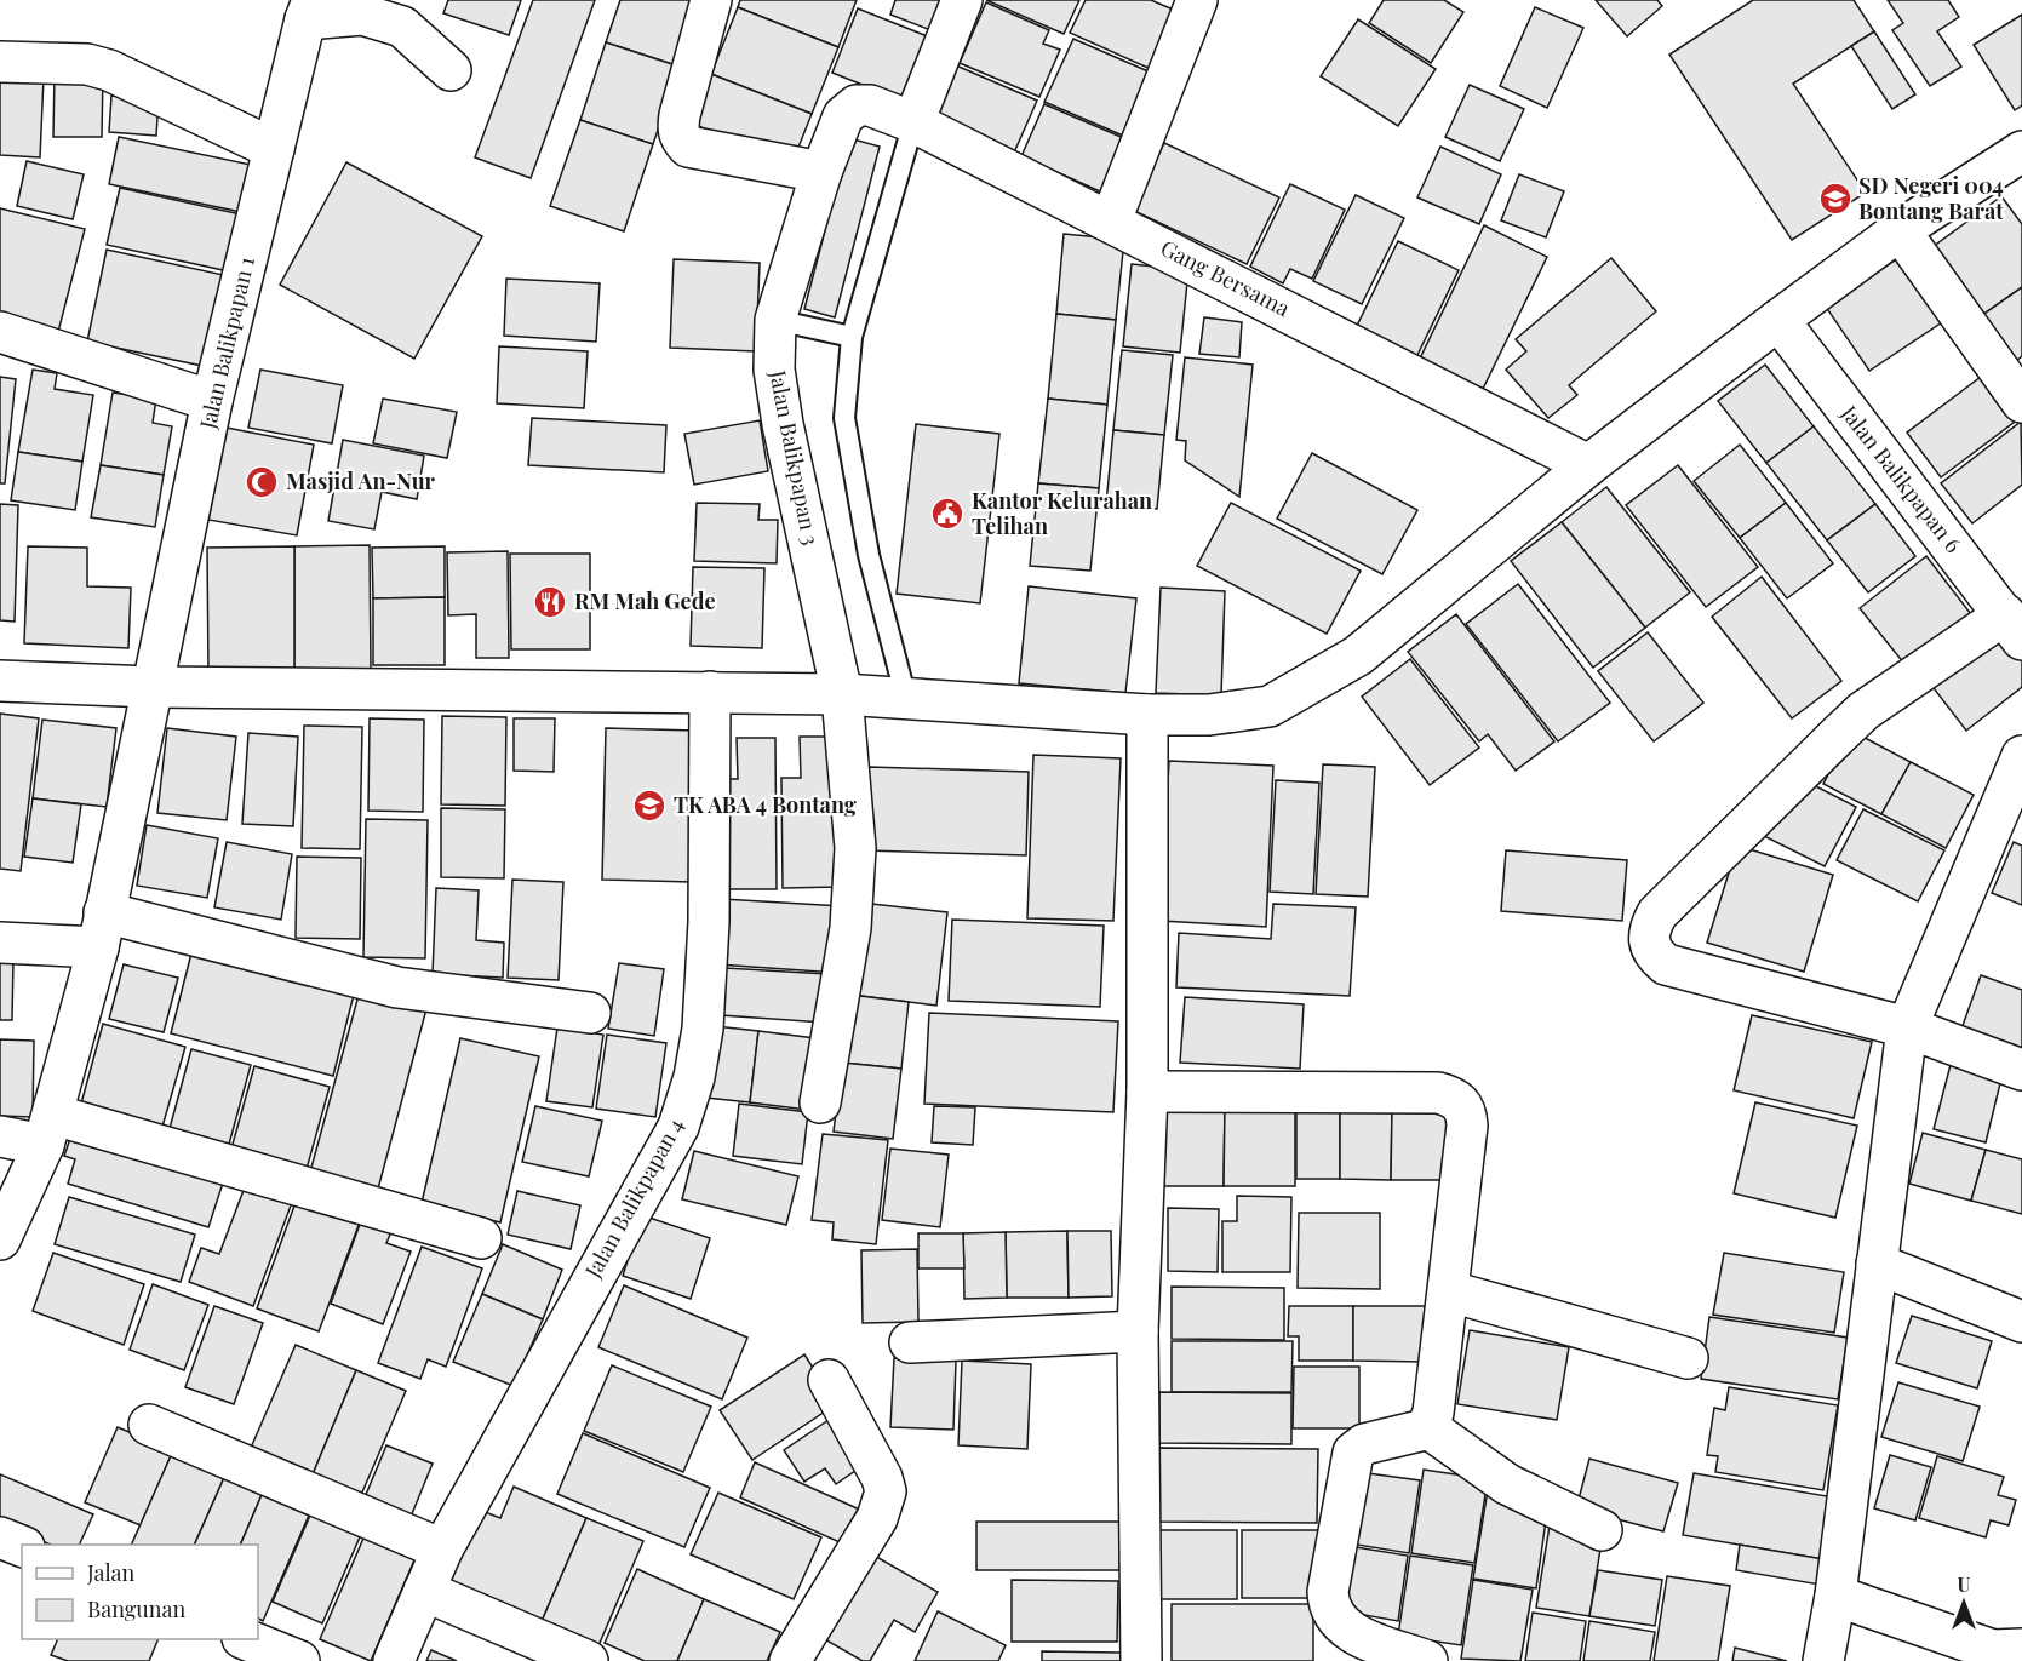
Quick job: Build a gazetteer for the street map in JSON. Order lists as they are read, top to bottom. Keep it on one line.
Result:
{"streets":{"street":["Gang Bersama","Jalan Balikpapan 1","Jalan Balikpapan 3","Jalan Balikpapan 6","Jalan Balikpapan 4"]},"crossings":[["Gang Bersama","Jalan Balikpapan 3"]],"places":{"school or university":["SD Negeri 004 Bontang Barat","TK ABA 4 Bontang"],"mosque":["Masjid An-Nur"],"public building":["Kantor Kelurahan Telihan"],"restaurant":["RM Mah Gede"]},"legend":["Jalan","Bangunan"],"north":"top"}
